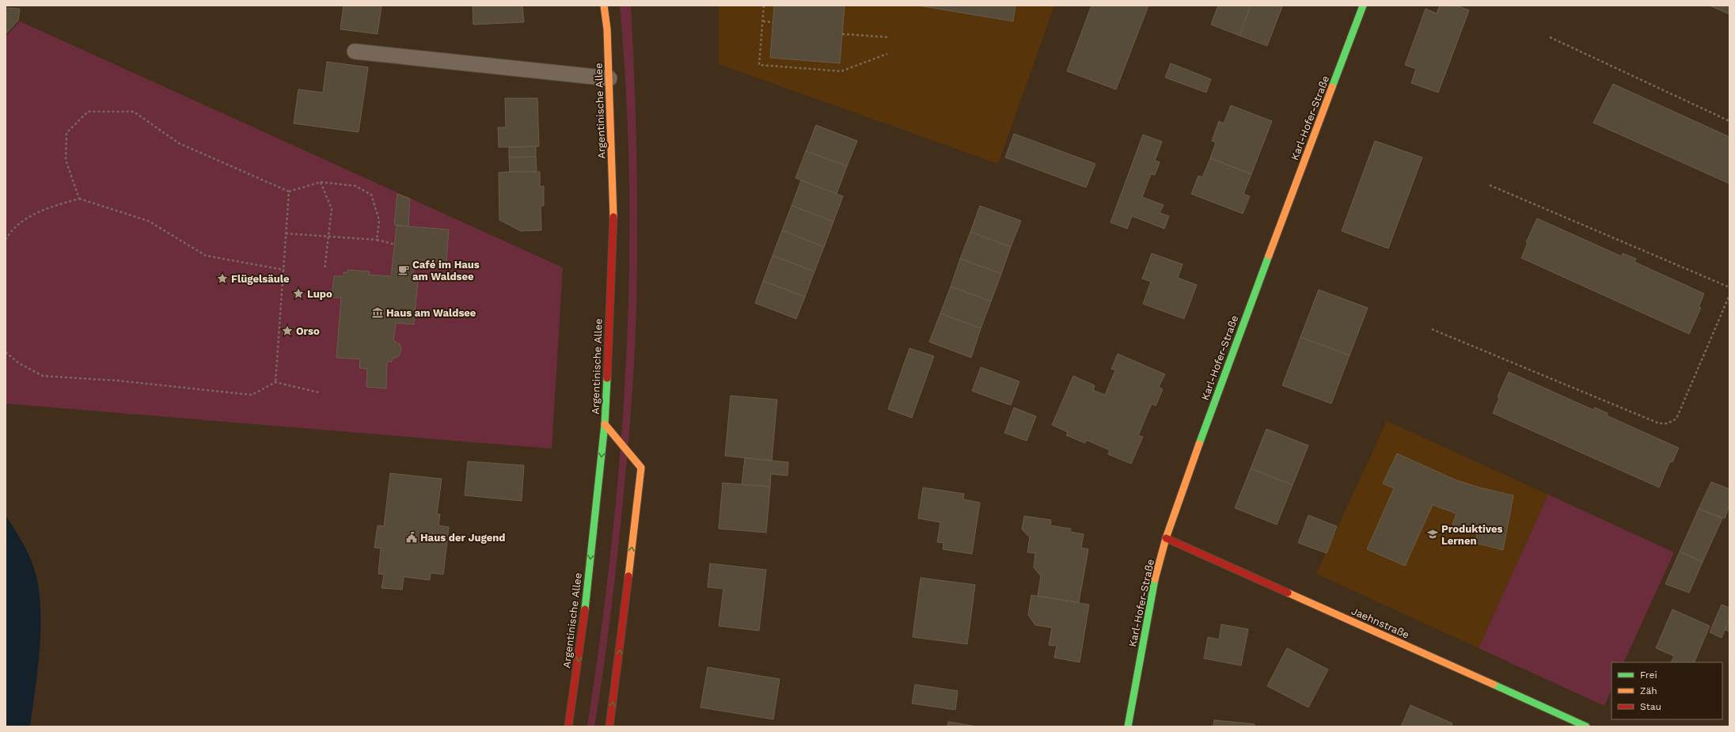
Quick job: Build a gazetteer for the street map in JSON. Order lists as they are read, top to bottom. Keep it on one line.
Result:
{"streets":{"street":["Argentinische Allee","Karl-Hofer-Straße","Jaehnstraße"]},"crossings":[["Karl-Hofer-Straße","Jaehnstraße"]],"places":{"cafe":["Café im Haus am Waldsee"],"place":["Flügelsäule","Lupo","Orso"],"museum":["Haus am Waldsee"],"school or university":["Produktives Lernen"],"public building":["Haus der Jugend"]},"legend":["Frei","Zäh","Stau"]}
